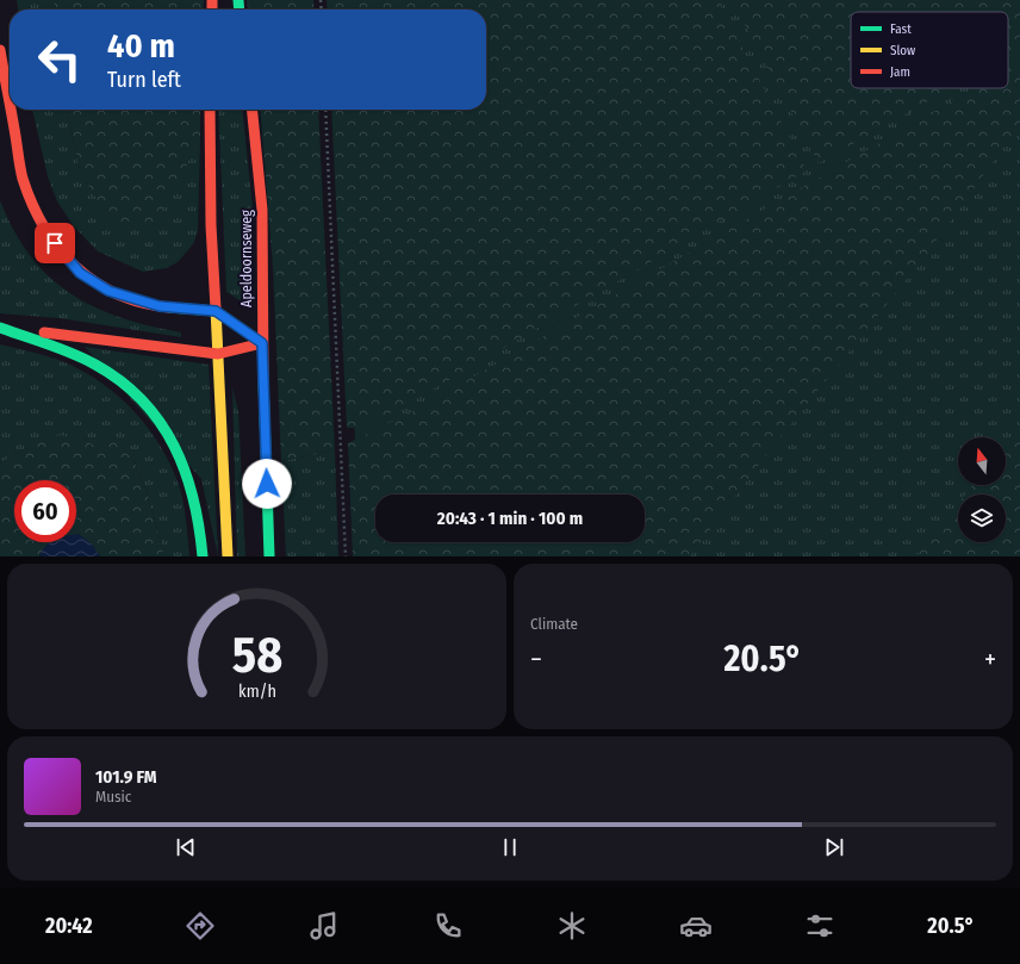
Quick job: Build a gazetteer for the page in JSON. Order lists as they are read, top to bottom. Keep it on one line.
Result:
{"streets":{"main road":["Apeldoornseweg"]},"legend":["Fast","Slow","Jam"],"north":"top","page":{"turn":["40 m","Turn left"],"limit":"60","trip":"20:43 · 1 min · 100 m","tile":"Climate","heat":["−","20.5°","+"],"song":["101.9 FM","Music"],"tabs":["20:42","20.5°"],"gauge":["58","km/h"]}}
